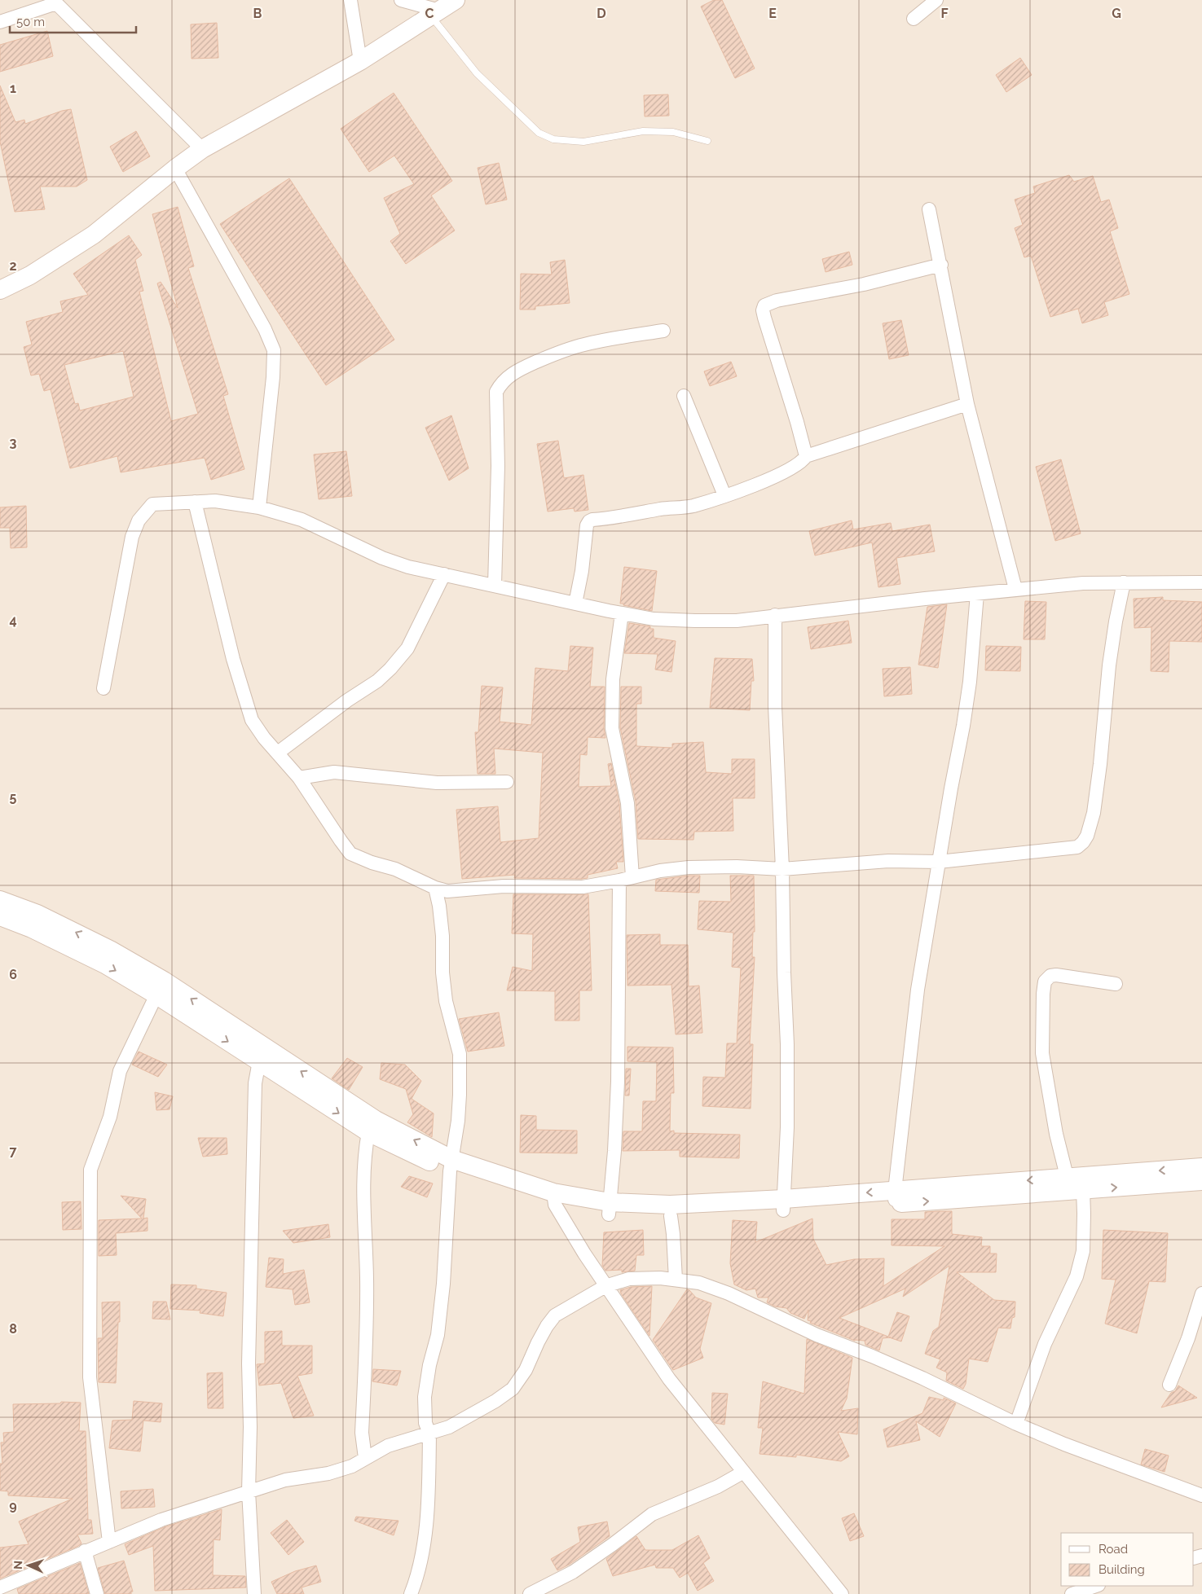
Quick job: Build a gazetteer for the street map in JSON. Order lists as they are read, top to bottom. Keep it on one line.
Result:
{"legend":["Road","Building"],"scale_bar":"50 m","north":"left","grid":{"columns":["B","C","D","E","F","G"],"rows":["1","2","3","4","5","6","7","8","9"]}}
